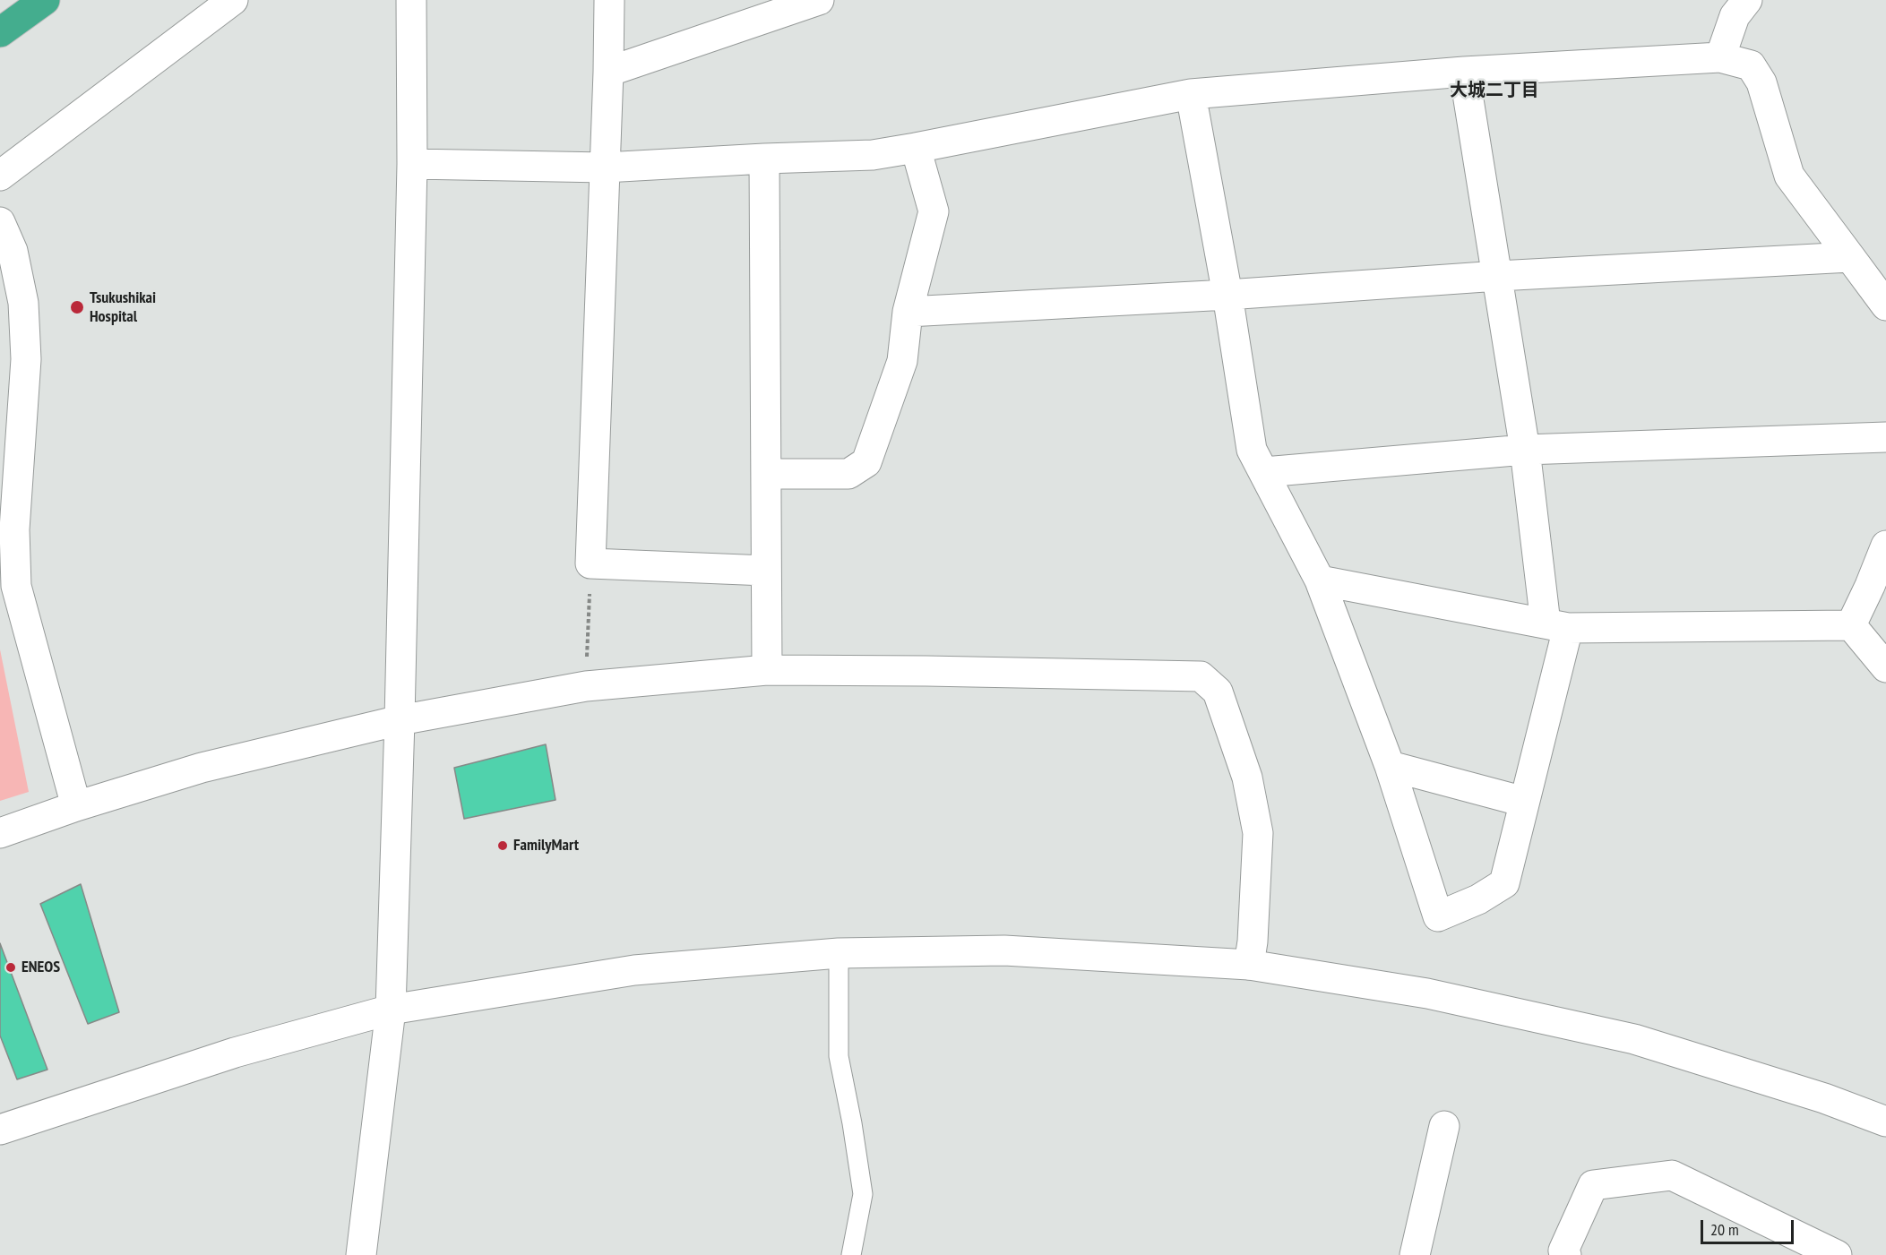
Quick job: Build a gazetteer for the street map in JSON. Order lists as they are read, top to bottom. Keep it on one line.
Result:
{"districts":["大城二丁目"],"places":["Tsukushikai Hospital","FamilyMart","ENEOS"],"scale_bar":"20 m"}
